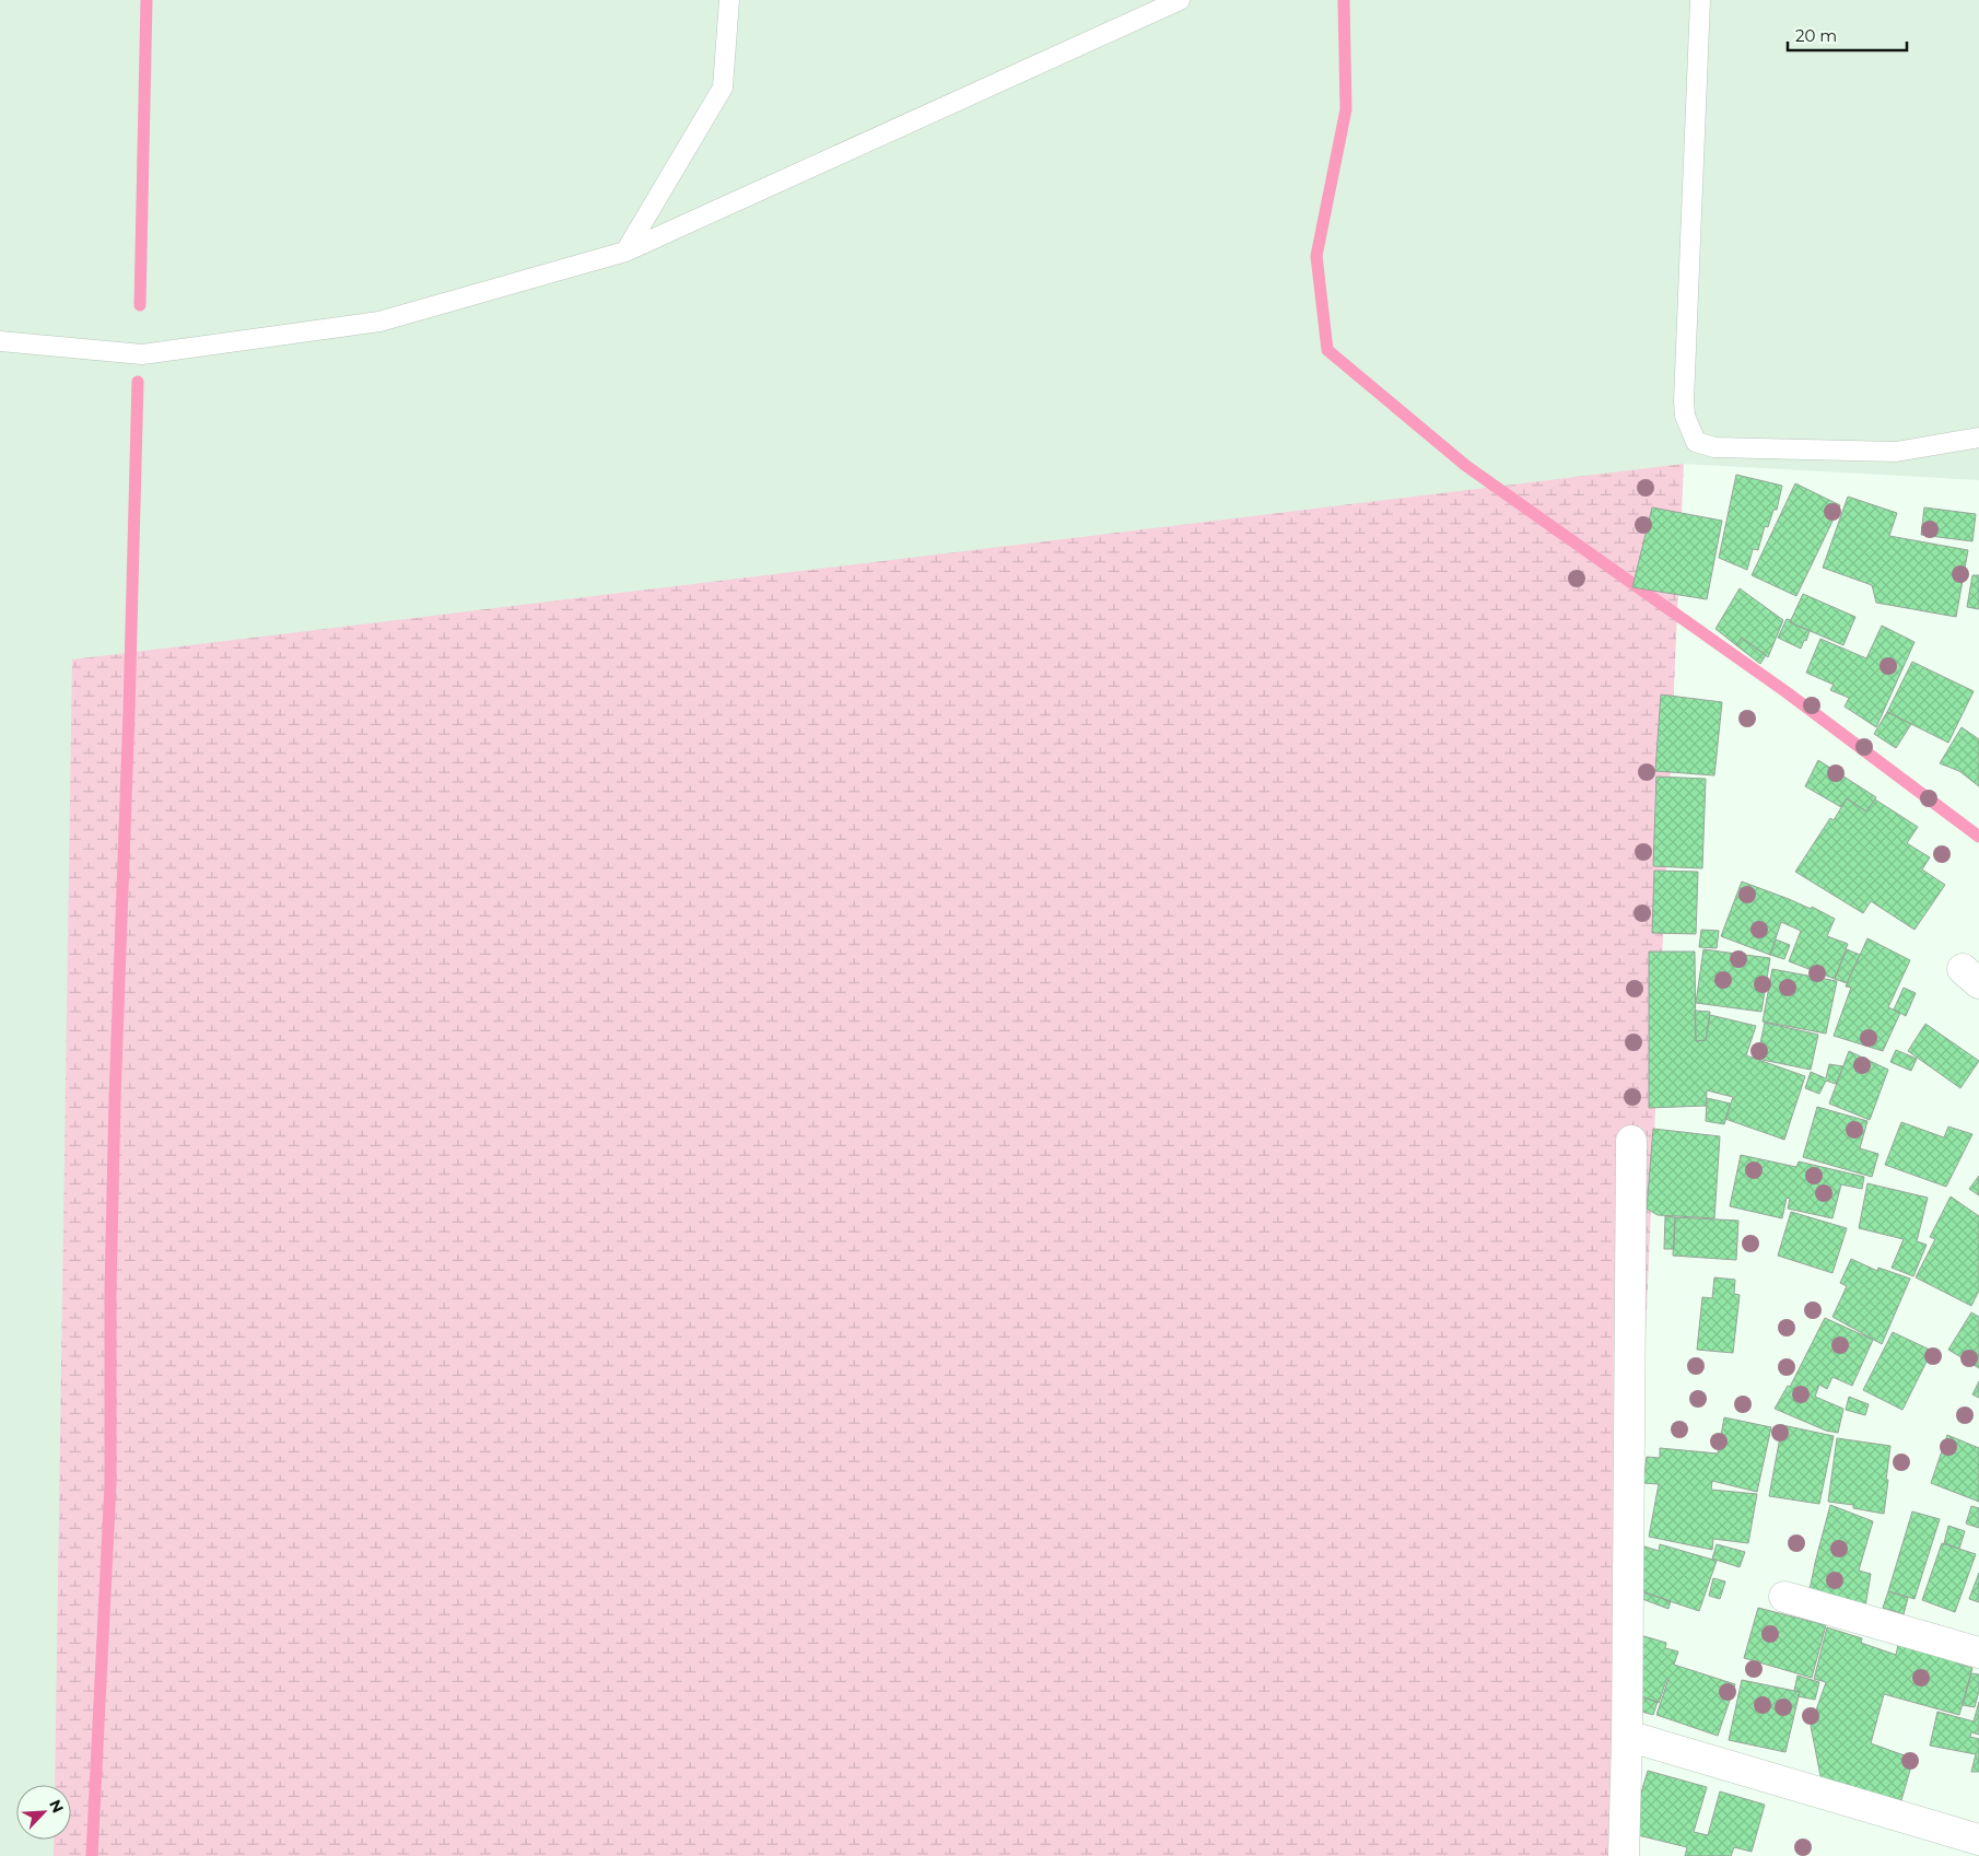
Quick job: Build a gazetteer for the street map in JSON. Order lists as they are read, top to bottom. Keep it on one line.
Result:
{"scale_bar":"20 m","north":"top right"}
